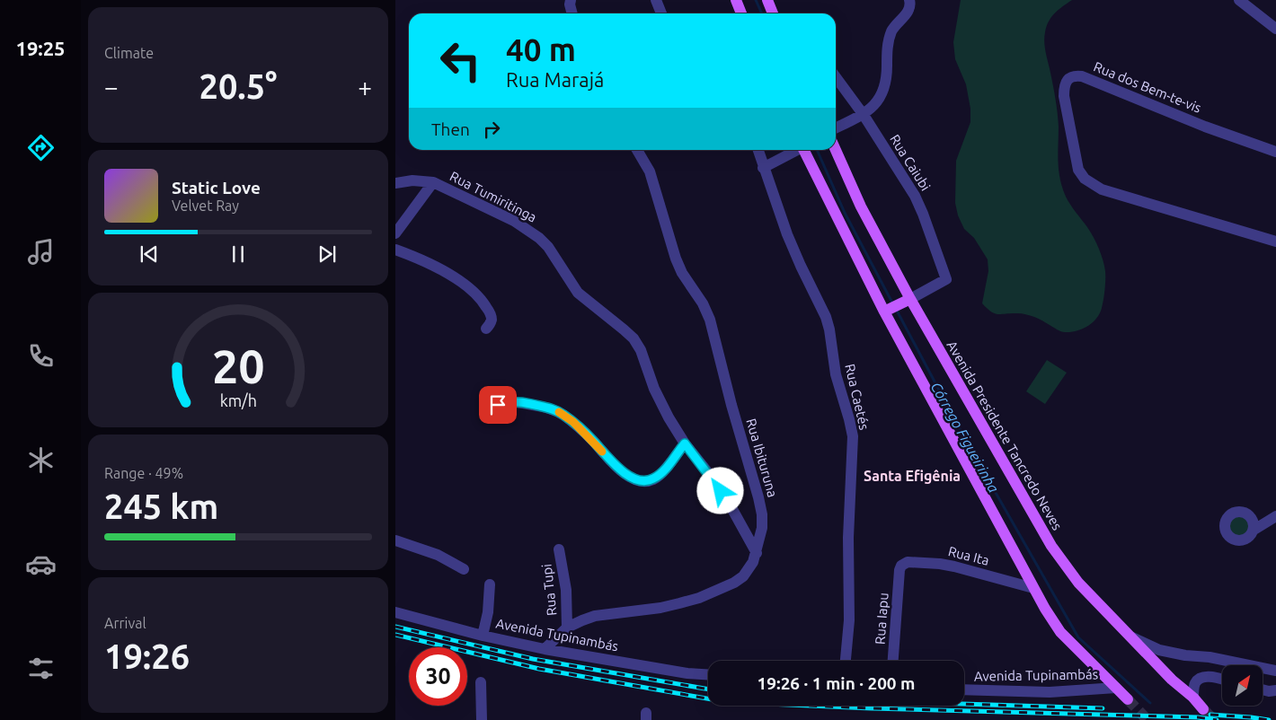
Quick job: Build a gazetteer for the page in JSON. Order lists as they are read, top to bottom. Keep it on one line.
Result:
{"streets":{"main road":["Avenida Presidente Tancredo Neves"],"street":["Rua dos Bem-te-vis","Rua Caiubi","Rua Tumiritinga","Rua Caetés","Rua Ibituruna","Rua Ita","Rua Tupi","Rua Iapu","Avenida Tupinambás"]},"crossings":[["Rua Caiubi","Avenida Presidente Tancredo Neves"],["Rua Tumiritinga","Rua Ibituruna"],["Rua Ibituruna","Rua Tupi"],["Rua Ibituruna","Avenida Tupinambás"],["Rua Ita","Rua Iapu"]],"districts":["Santa Efigênia"],"water":["Córrego Figueirinha"],"north":"top right","page":{"tabs":"19:25","tile":["Climate",["Range · 49%","245 km"],["Arrival","19:26"]],"turn":["40 m","Rua Marajá"],"heat":["−","20.5°","+"],"then":"Then","song":["Static Love","Velvet Ray"],"limit":"30","trip":"19:26 · 1 min · 200 m","gauge":["20","km/h"]}}
